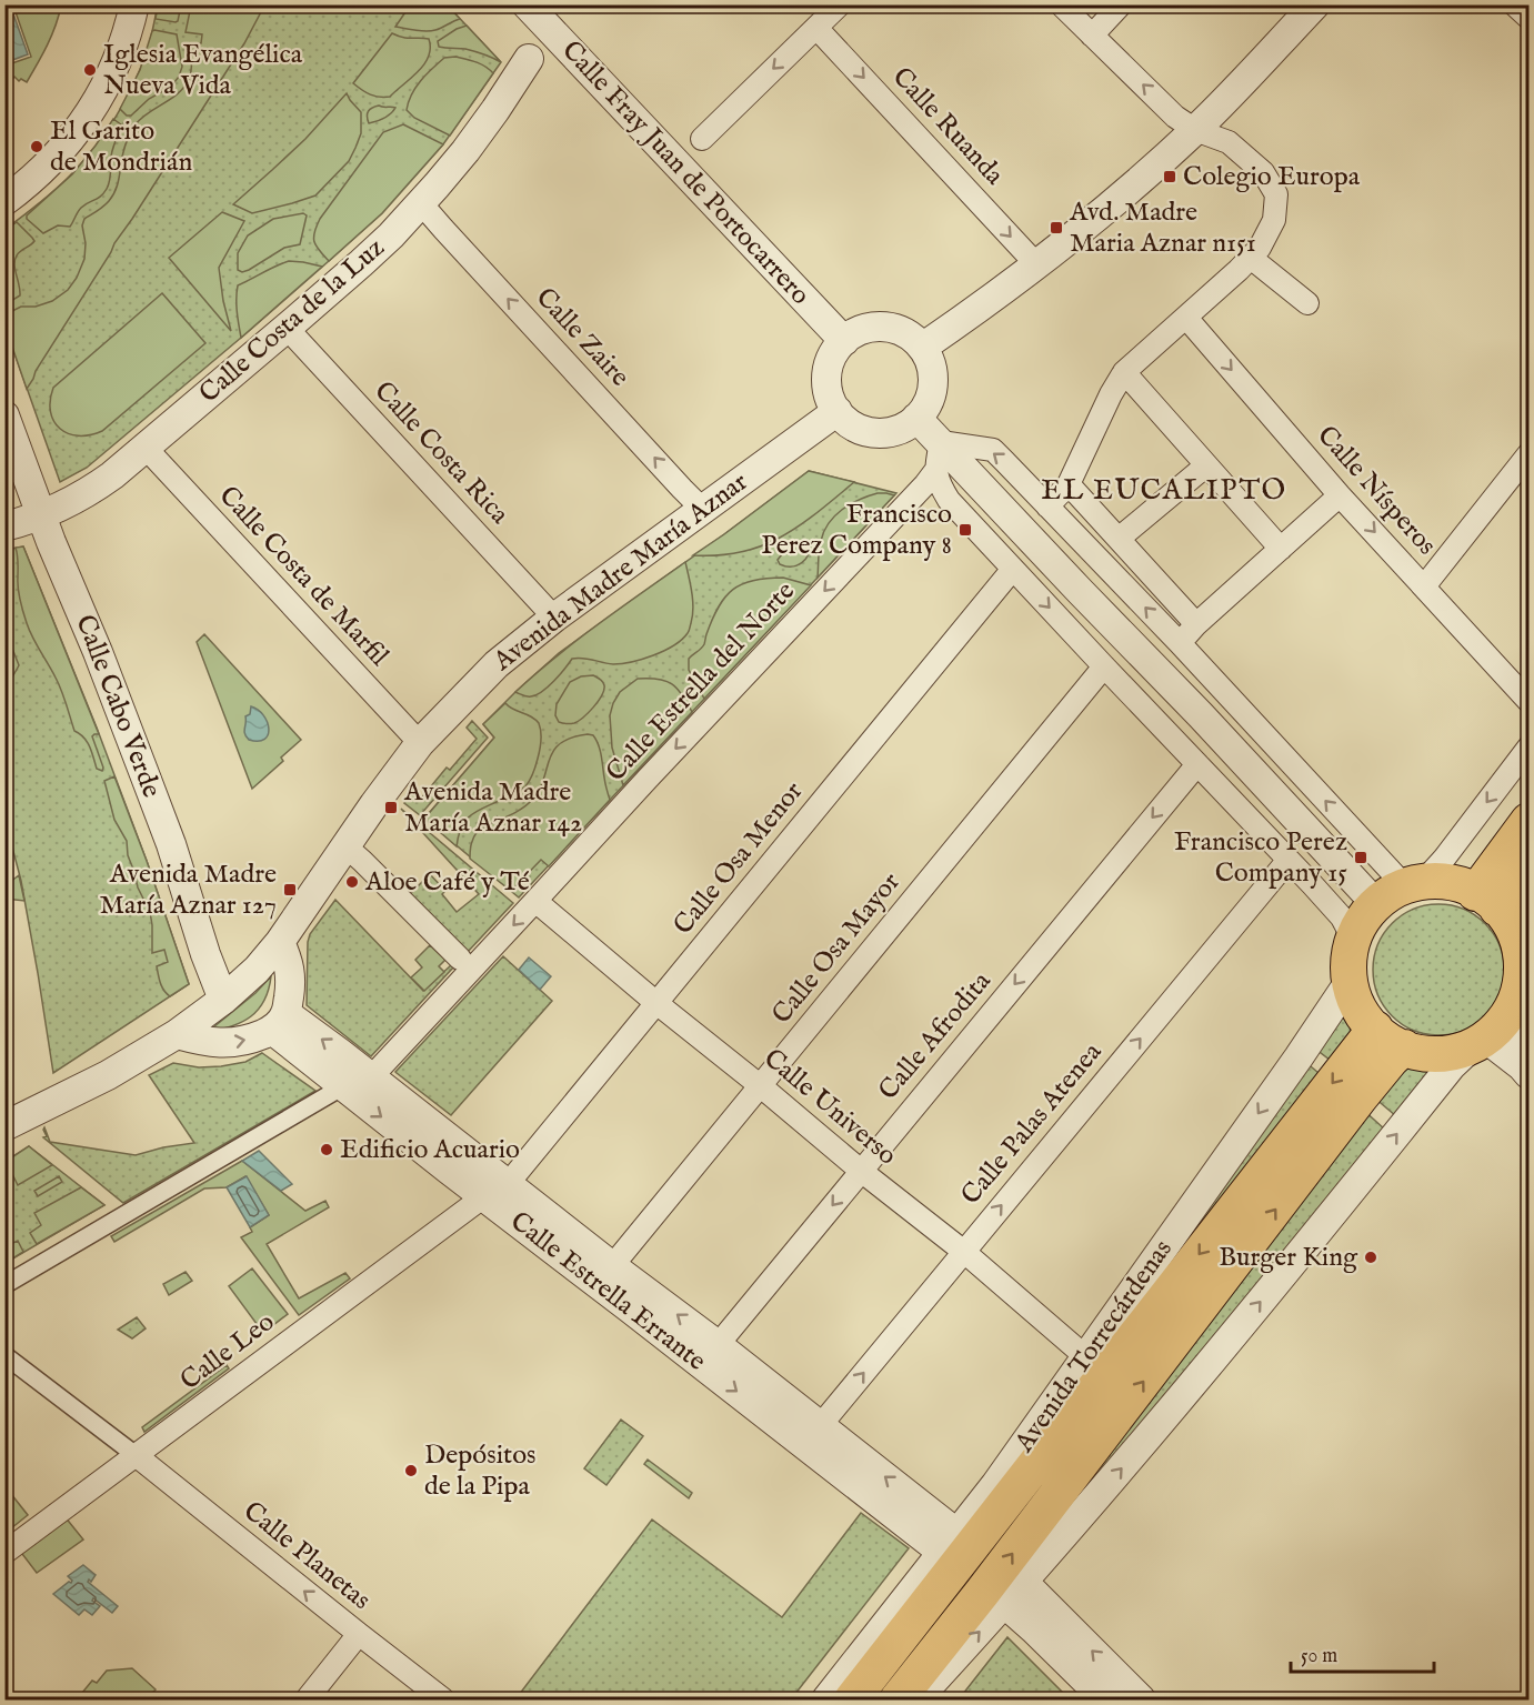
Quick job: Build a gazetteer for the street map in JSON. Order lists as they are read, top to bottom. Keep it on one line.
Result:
{"streets":{"main road":["Avenida Torrecárdenas"],"street":["Calle Ruanda","Calle Fray Juan de Portocarrero","Calle Costa de la Luz","Calle Zaire","Calle Costa Rica","Calle Nísperos","Avenida Madre María Aznar","Calle Costa de Marfil","Calle Estrella del Norte","Calle Cabo Verde","Calle Osa Menor","Calle Osa Mayor","Calle Afrodita","Calle Universo","Calle Palas Atenea","Calle Estrella Errante","Calle Leo","Calle Planetas"]},"crossings":[["Calle Fray Juan de Portocarrero","Avenida Madre María Aznar"],["Calle Costa de la Luz","Calle Zaire"],["Calle Costa de la Luz","Calle Costa Rica"],["Calle Costa de la Luz","Calle Costa de Marfil"],["Calle Costa de la Luz","Calle Cabo Verde"],["Calle Zaire","Avenida Madre María Aznar"],["Calle Costa Rica","Avenida Madre María Aznar"],["Avenida Madre María Aznar","Calle Costa de Marfil"],["Avenida Madre María Aznar","Calle Cabo Verde"],["Calle Estrella del Norte","Calle Universo"],["Calle Estrella del Norte","Calle Estrella Errante"],["Calle Osa Menor","Calle Universo"],["Calle Osa Menor","Calle Estrella Errante"],["Calle Osa Menor","Calle Leo"],["Calle Osa Mayor","Calle Universo"],["Calle Osa Mayor","Calle Estrella Errante"],["Calle Afrodita","Calle Universo"],["Calle Afrodita","Calle Estrella Errante"],["Calle Universo","Calle Palas Atenea"],["Calle Universo","Avenida Torrecárdenas"],["Calle Palas Atenea","Calle Estrella Errante"],["Calle Estrella Errante","Avenida Torrecárdenas"],["Calle Estrella Errante","Calle Leo"],["Calle Leo","Calle Planetas"]],"one_way":["Calle Ruanda","Calle Zaire","Calle Estrella del Norte","Calle Afrodita","Calle Palas Atenea","Calle Planetas"],"districts":["EL EUCALIPTO"],"places":{"other":["Iglesia Evangélica Nueva Vida","El Garito de Mondrián","Aloe Café y Té","Edificio Acuario","Burger King","Depósitos de la Pipa"],"transit":["Colegio Europa","Avd. Madre Maria Aznar n151","Francisco Perez Company 8","Avenida Madre María Aznar 142","Francisco Perez Company 15","Avenida Madre María Aznar 127"]},"scale_bar":"50 m"}
